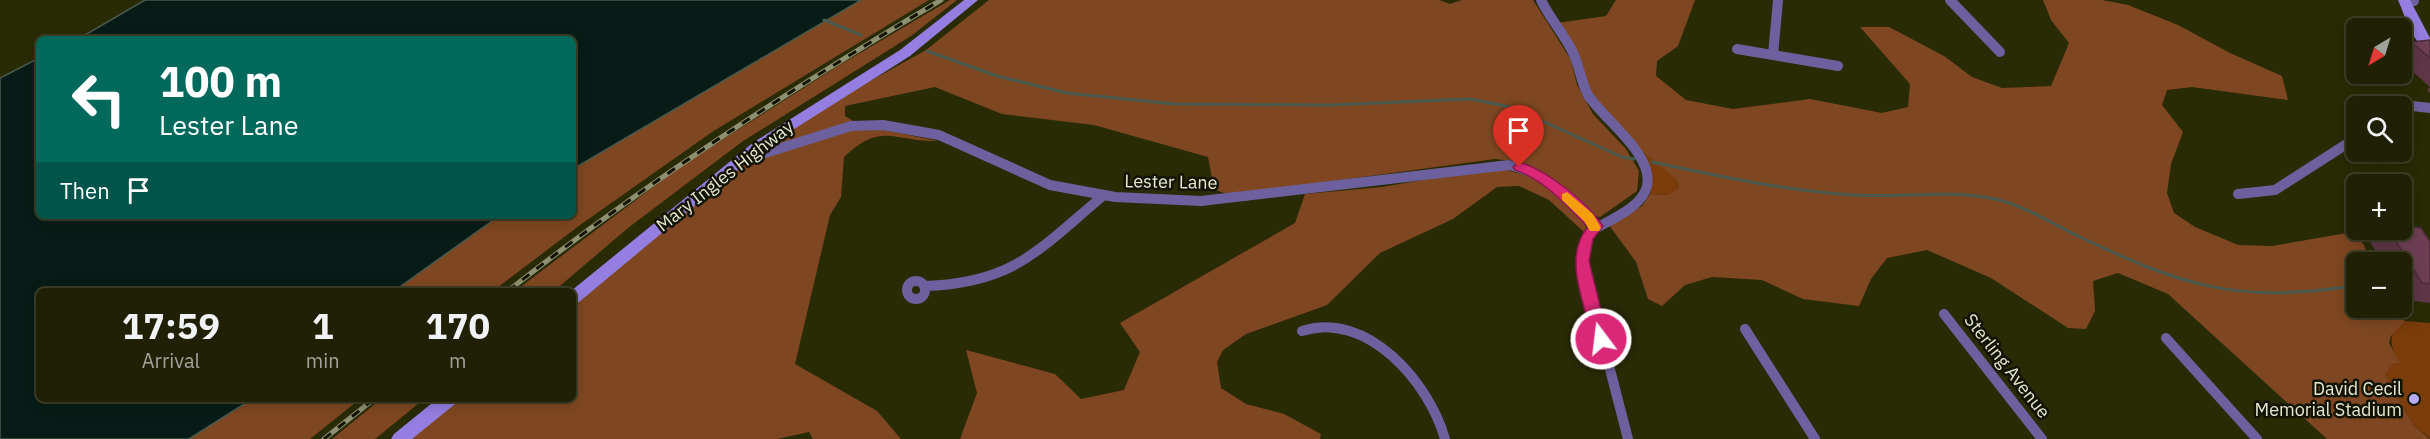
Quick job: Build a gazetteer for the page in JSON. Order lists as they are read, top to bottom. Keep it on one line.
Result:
{"streets":{"street":["Mary Ingles Highway","Lester Lane","Sterling Avenue"]},"crossings":[["Mary Ingles Highway","Lester Lane"]],"places":["David Cecil Memorial Stadium"],"north":"bottom left","page":{"map_buttons":["+","−"],"turn":["100 m","Lester Lane"],"then":"Then","eta":["17:59","Arrival","1","min","170","m"]}}
